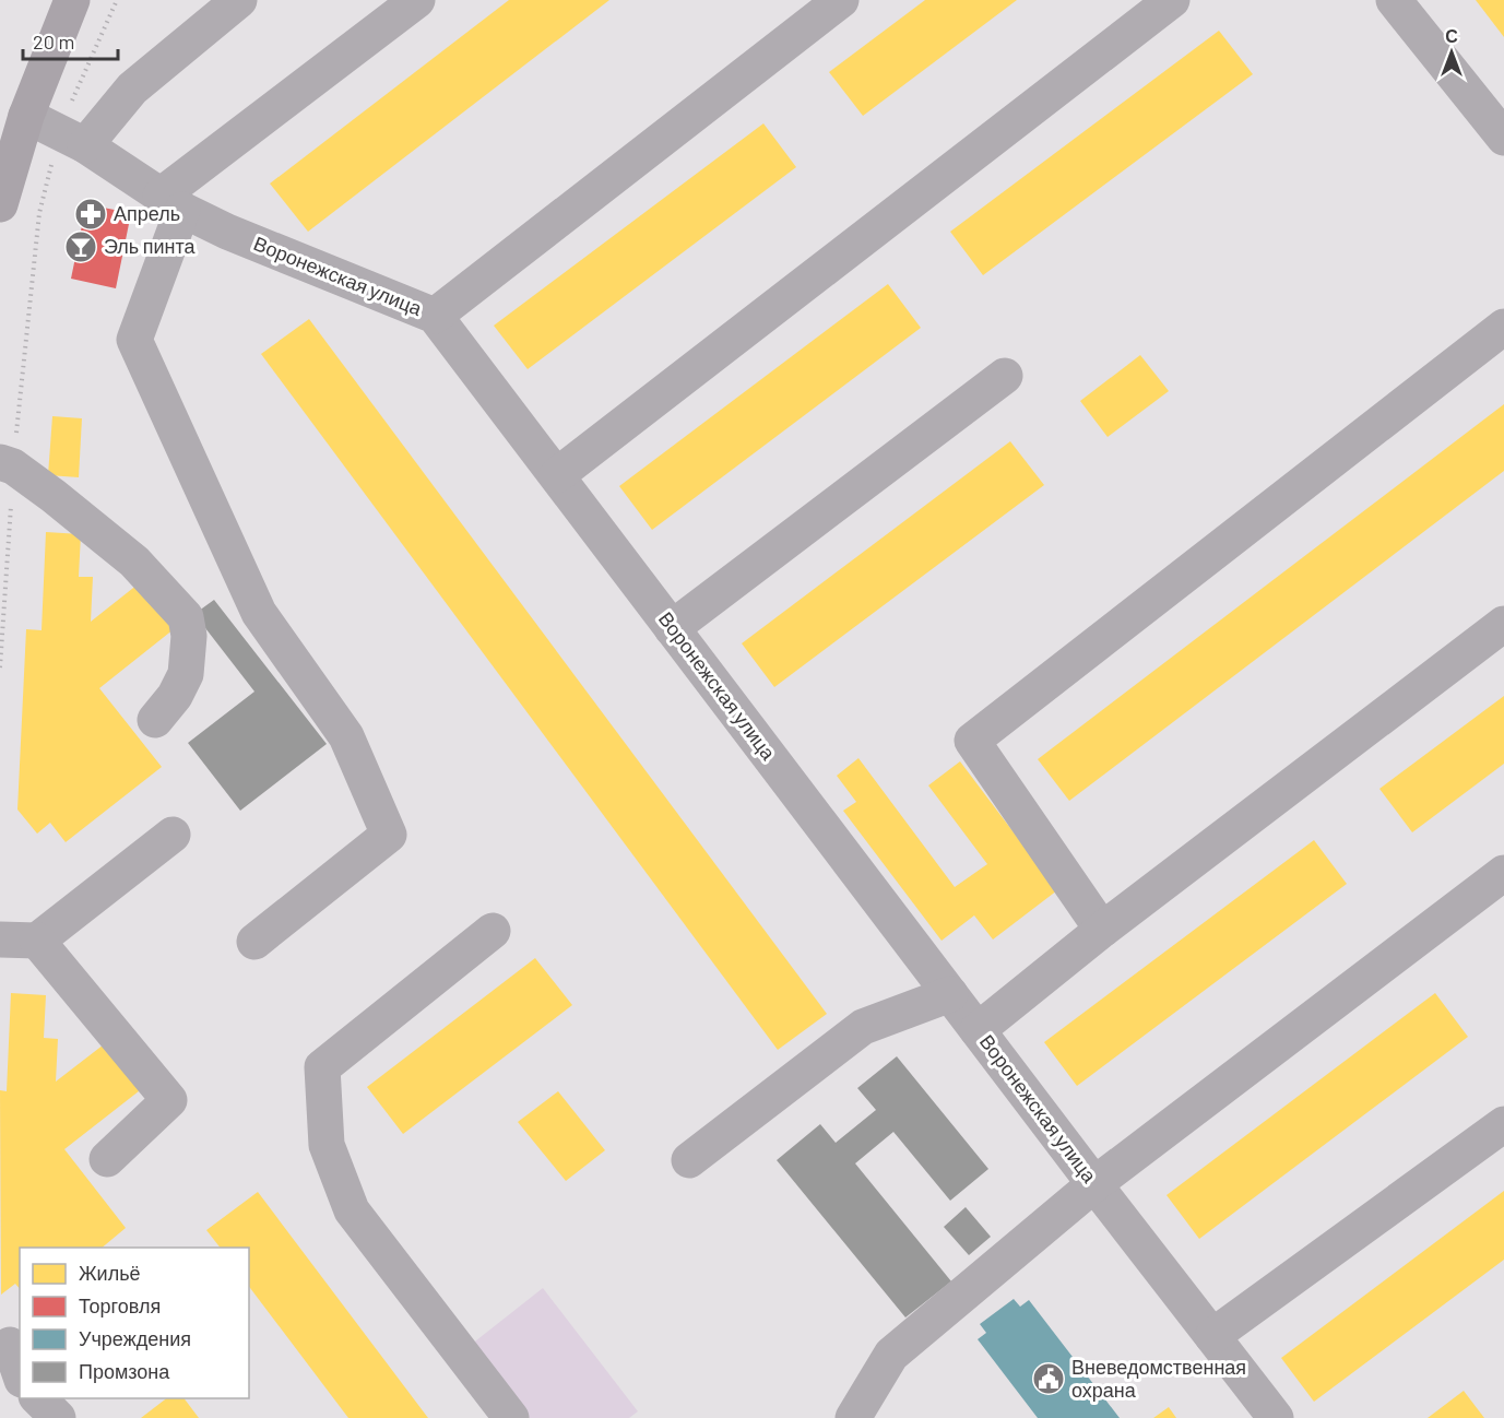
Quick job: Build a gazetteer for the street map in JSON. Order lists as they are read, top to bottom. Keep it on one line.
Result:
{"streets":{"street":["Воронежская улица"]},"places":{"pharmacy":["Апрель"],"bar":["Эль пинта"],"public building":["Вневедомственная охрана"]},"legend":["Жильё","Торговля","Учреждения","Промзона"],"scale_bar":"20 m","north":"top"}
